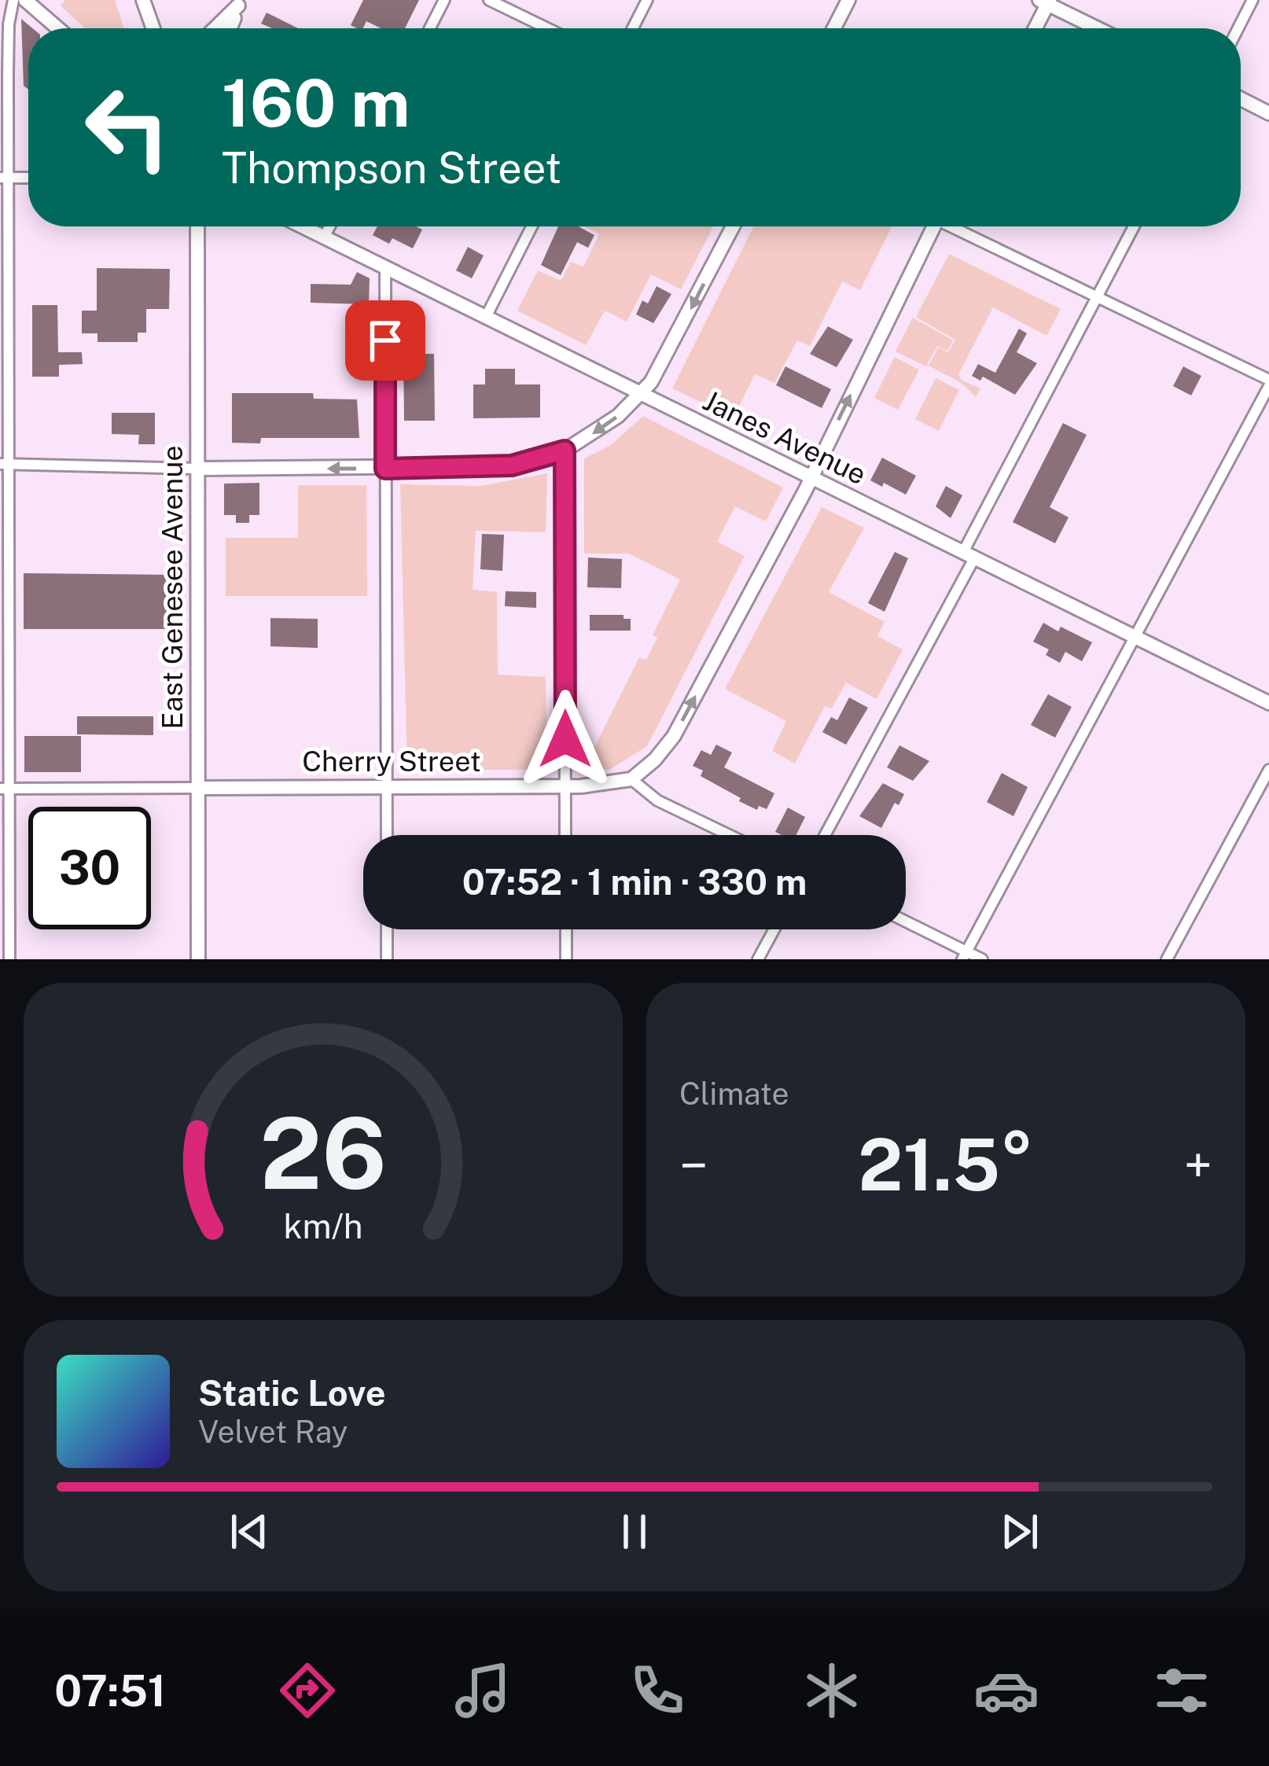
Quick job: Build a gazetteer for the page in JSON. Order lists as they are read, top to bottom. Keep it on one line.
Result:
{"streets":{"street":["Janes Avenue","East Genesee Avenue","Cherry Street"]},"crossings":[["East Genesee Avenue","Cherry Street"]],"page":{"turn":["160 m","Thompson Street"],"limit":"30","trip":"07:52 · 1 min · 330 m","tile":"Climate","heat":["−","21.5°","+"],"song":["Static Love","Velvet Ray"],"tabs":"07:51","gauge":["26","km/h"]}}
